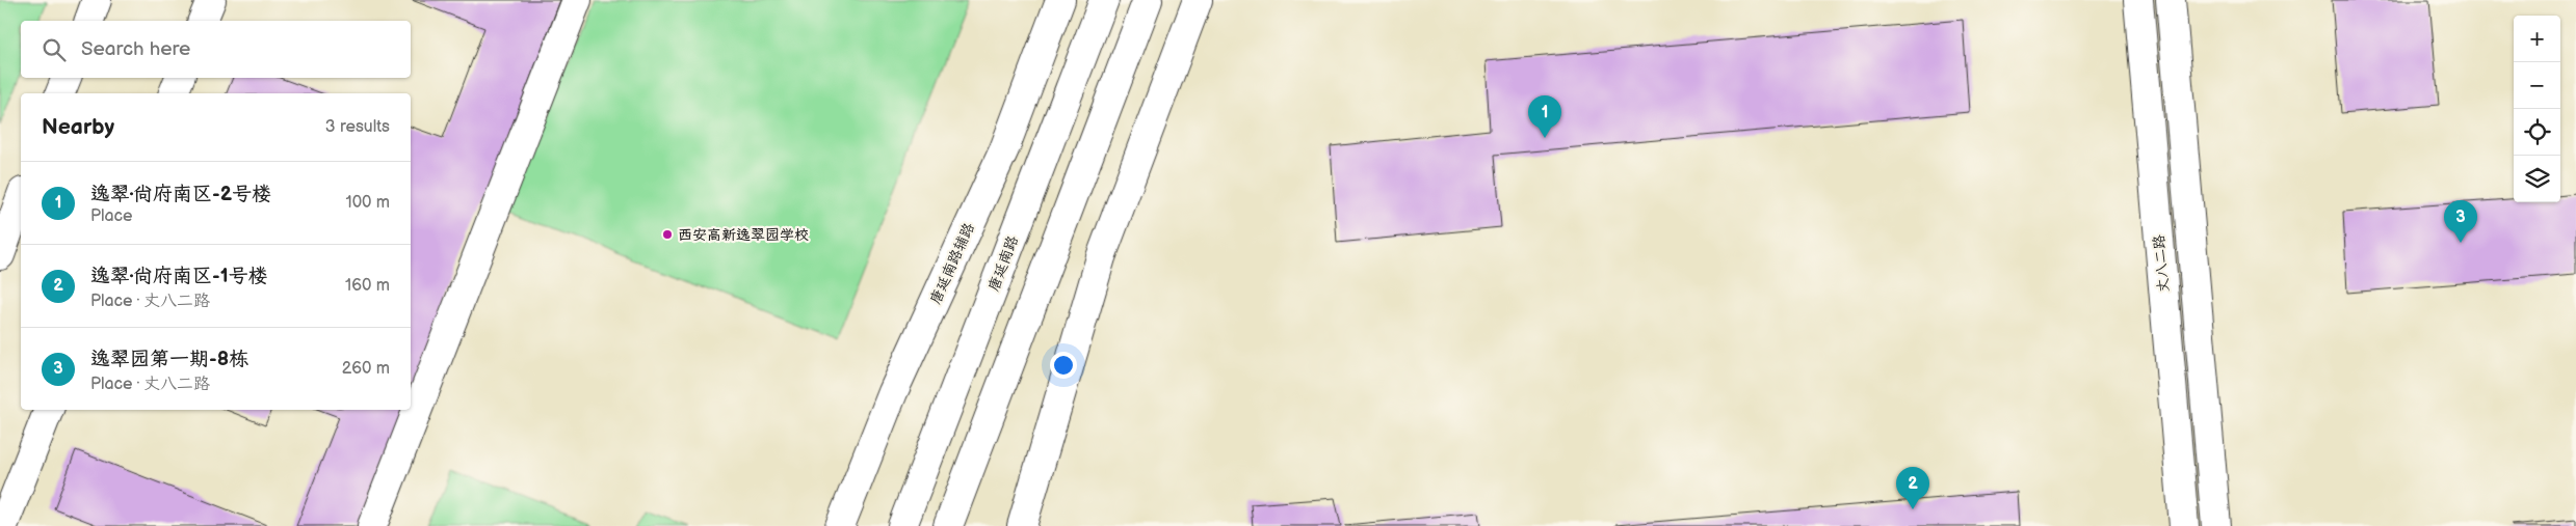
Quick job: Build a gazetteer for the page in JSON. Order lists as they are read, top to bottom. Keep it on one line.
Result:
{"streets":{"street":["唐延南路辅路","唐延南路","丈八二路"]},"places":["西安高新逸翠园学校"],"page":{"map_buttons":["+","−"],"search":"Search here","heading":["Nearby","3 results"],"pins":["1","3","2"],"list":[{"mark":"1","name":"逸翠·尚府南区-2号楼","note":"Place","value":"100 m"},{"mark":"2","name":"逸翠·尚府南区-1号楼","note":"Place · 丈八二路","value":"160 m"},{"mark":"3","name":"逸翠园第一期-8栋","note":"Place · 丈八二路","value":"260 m"}]}}
